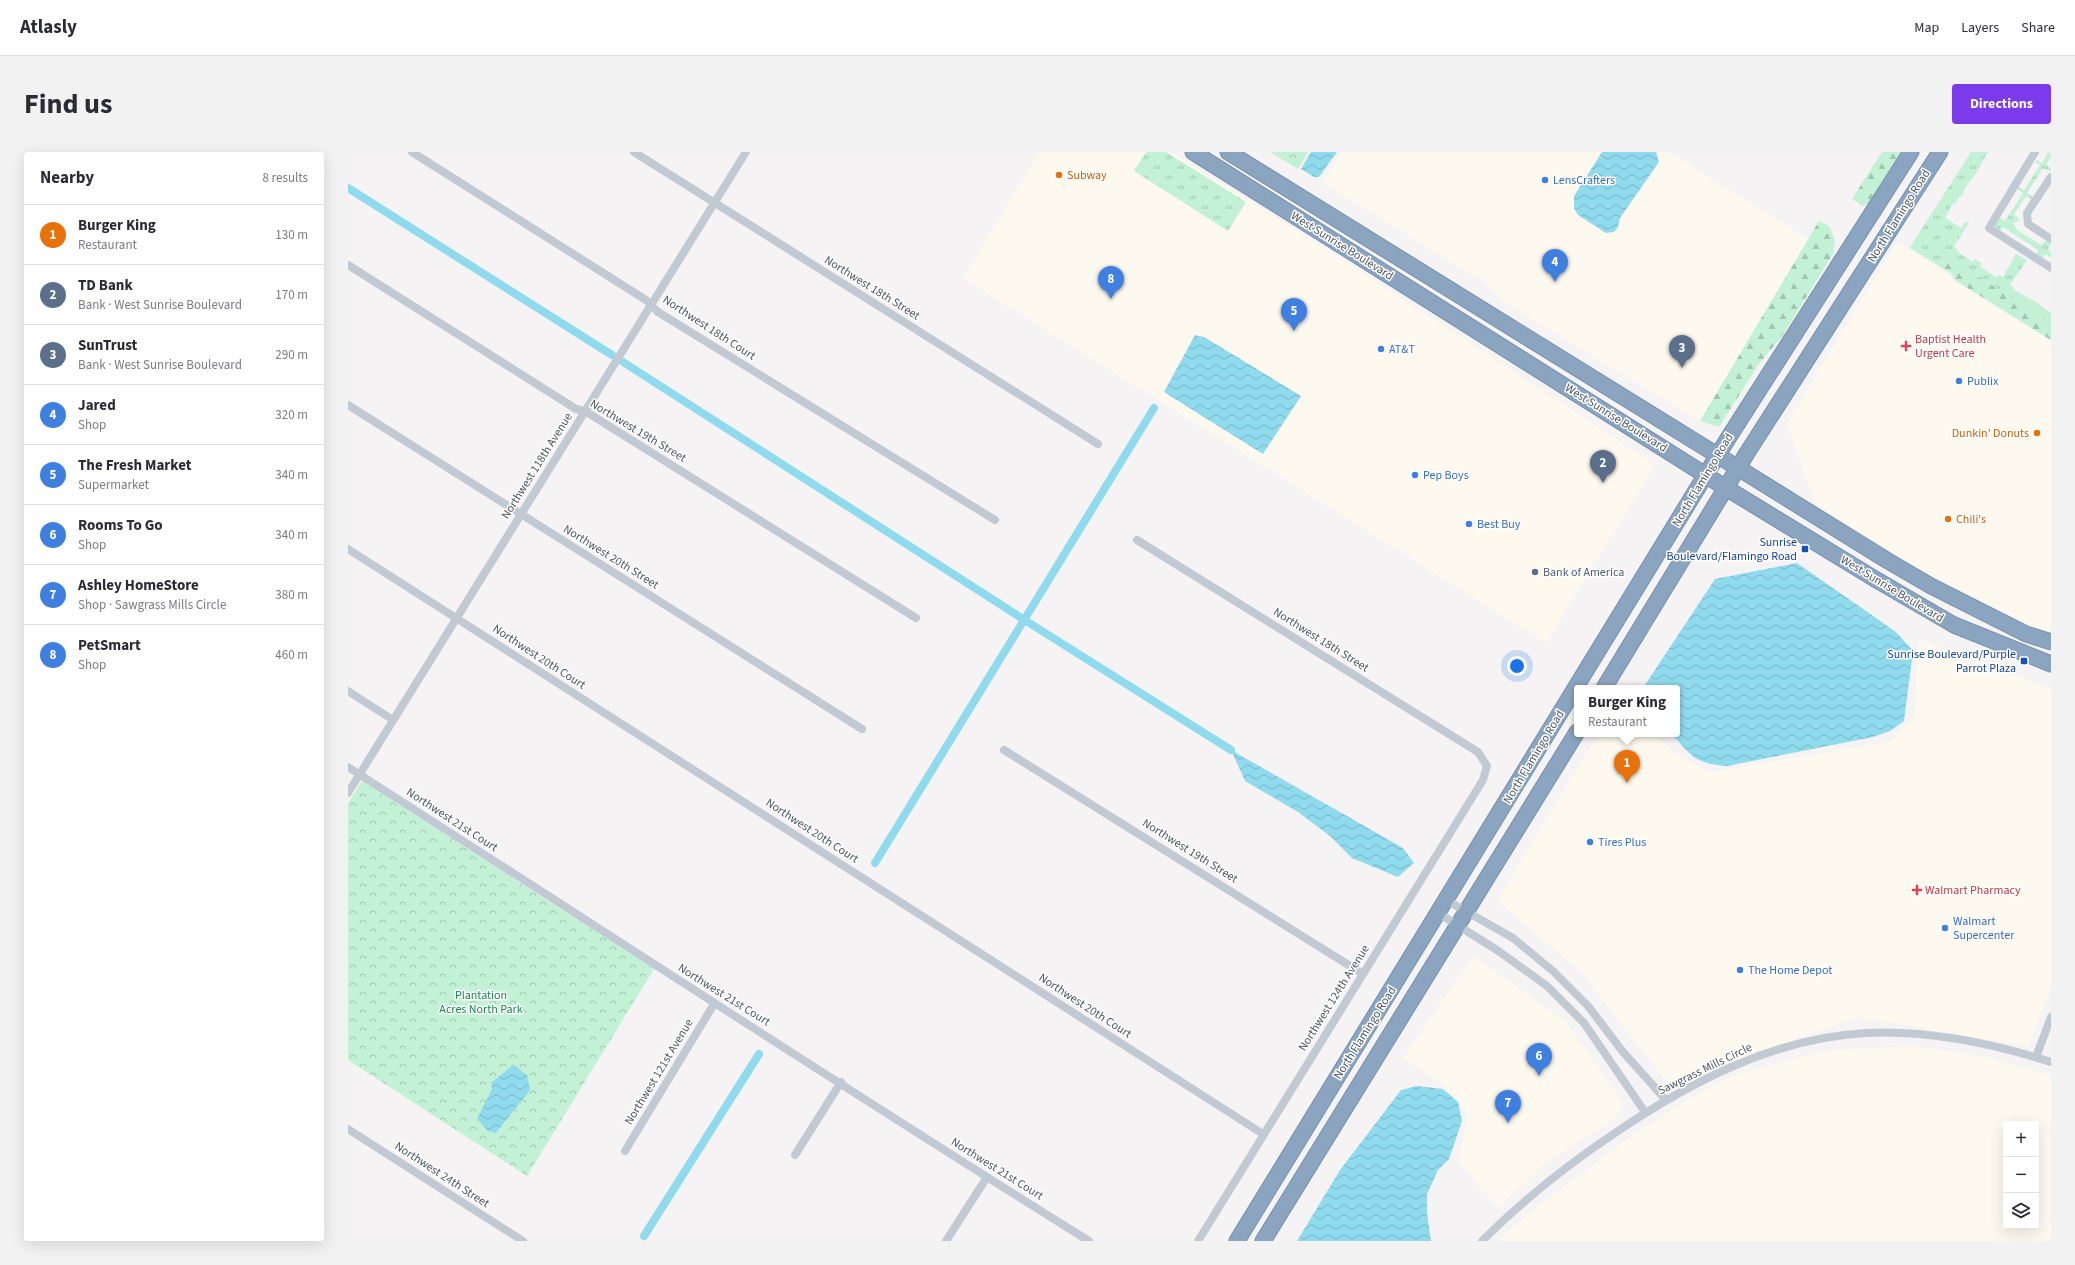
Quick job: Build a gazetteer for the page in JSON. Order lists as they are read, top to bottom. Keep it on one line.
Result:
{"streets":{"highway":["North Flamingo Road","West Sunrise Boulevard"],"street":["Northwest 18th Street","Northwest 18th Court","Northwest 19th Street","Northwest 118th Avenue","Northwest 20th Street","Northwest 20th Court","Northwest 21st Court","Northwest 124th Avenue","Sawgrass Mills Circle","Northwest 121st Avenue","Northwest 24th Street"]},"crossings":[["North Flamingo Road","West Sunrise Boulevard"],["Northwest 18th Street","Northwest 118th Avenue"],["Northwest 18th Street","Northwest 124th Avenue"],["Northwest 18th Court","Northwest 118th Avenue"],["Northwest 19th Street","Northwest 118th Avenue"],["Northwest 19th Street","Northwest 124th Avenue"],["Northwest 118th Avenue","Northwest 20th Street"],["Northwest 118th Avenue","Northwest 20th Court"],["Northwest 118th Avenue","Northwest 21st Court"],["Northwest 20th Court","Northwest 124th Avenue"],["Northwest 21st Court","Northwest 121st Avenue"]],"parks":["Plantation Acres North Park"],"places":{"other":["Subway","LensCrafters","AT&T","Publix","Dunkin' Donuts","Pep Boys","Chili's","Best Buy","Bank of America","Tires Plus","Walmart Supercenter","The Home Depot"],"health":["Baptist Health Urgent Care","Walmart Pharmacy"],"transit":["Sunrise Boulevard/Flamingo Road","Sunrise Boulevard/Purple Parrot Plaza"]},"page":{"header":"Atlasly","nav":["Map","Layers","Share"],"title":"Find us","buttons":"Directions","heading":["Nearby","8 results"],"list":[{"mark":"1","name":"Burger King","note":"Restaurant","value":"130 m"},{"mark":"2","name":"TD Bank","note":"Bank · West Sunrise Boulevard","value":"170 m"},{"mark":"3","name":"SunTrust","note":"Bank · West Sunrise Boulevard","value":"290 m"},{"mark":"4","name":"Jared","note":"Shop","value":"320 m"},{"mark":"5","name":"The Fresh Market","note":"Supermarket","value":"340 m"},{"mark":"6","name":"Rooms To Go","note":"Shop","value":"340 m"},{"mark":"7","name":"Ashley HomeStore","note":"Shop · Sawgrass Mills Circle","value":"380 m"},{"mark":"8","name":"PetSmart","note":"Shop","value":"460 m"}],"pins":["4","8","5","3","2","1","6","7"],"popup":["Burger King","Restaurant"],"map_buttons":["+","−"]}}
